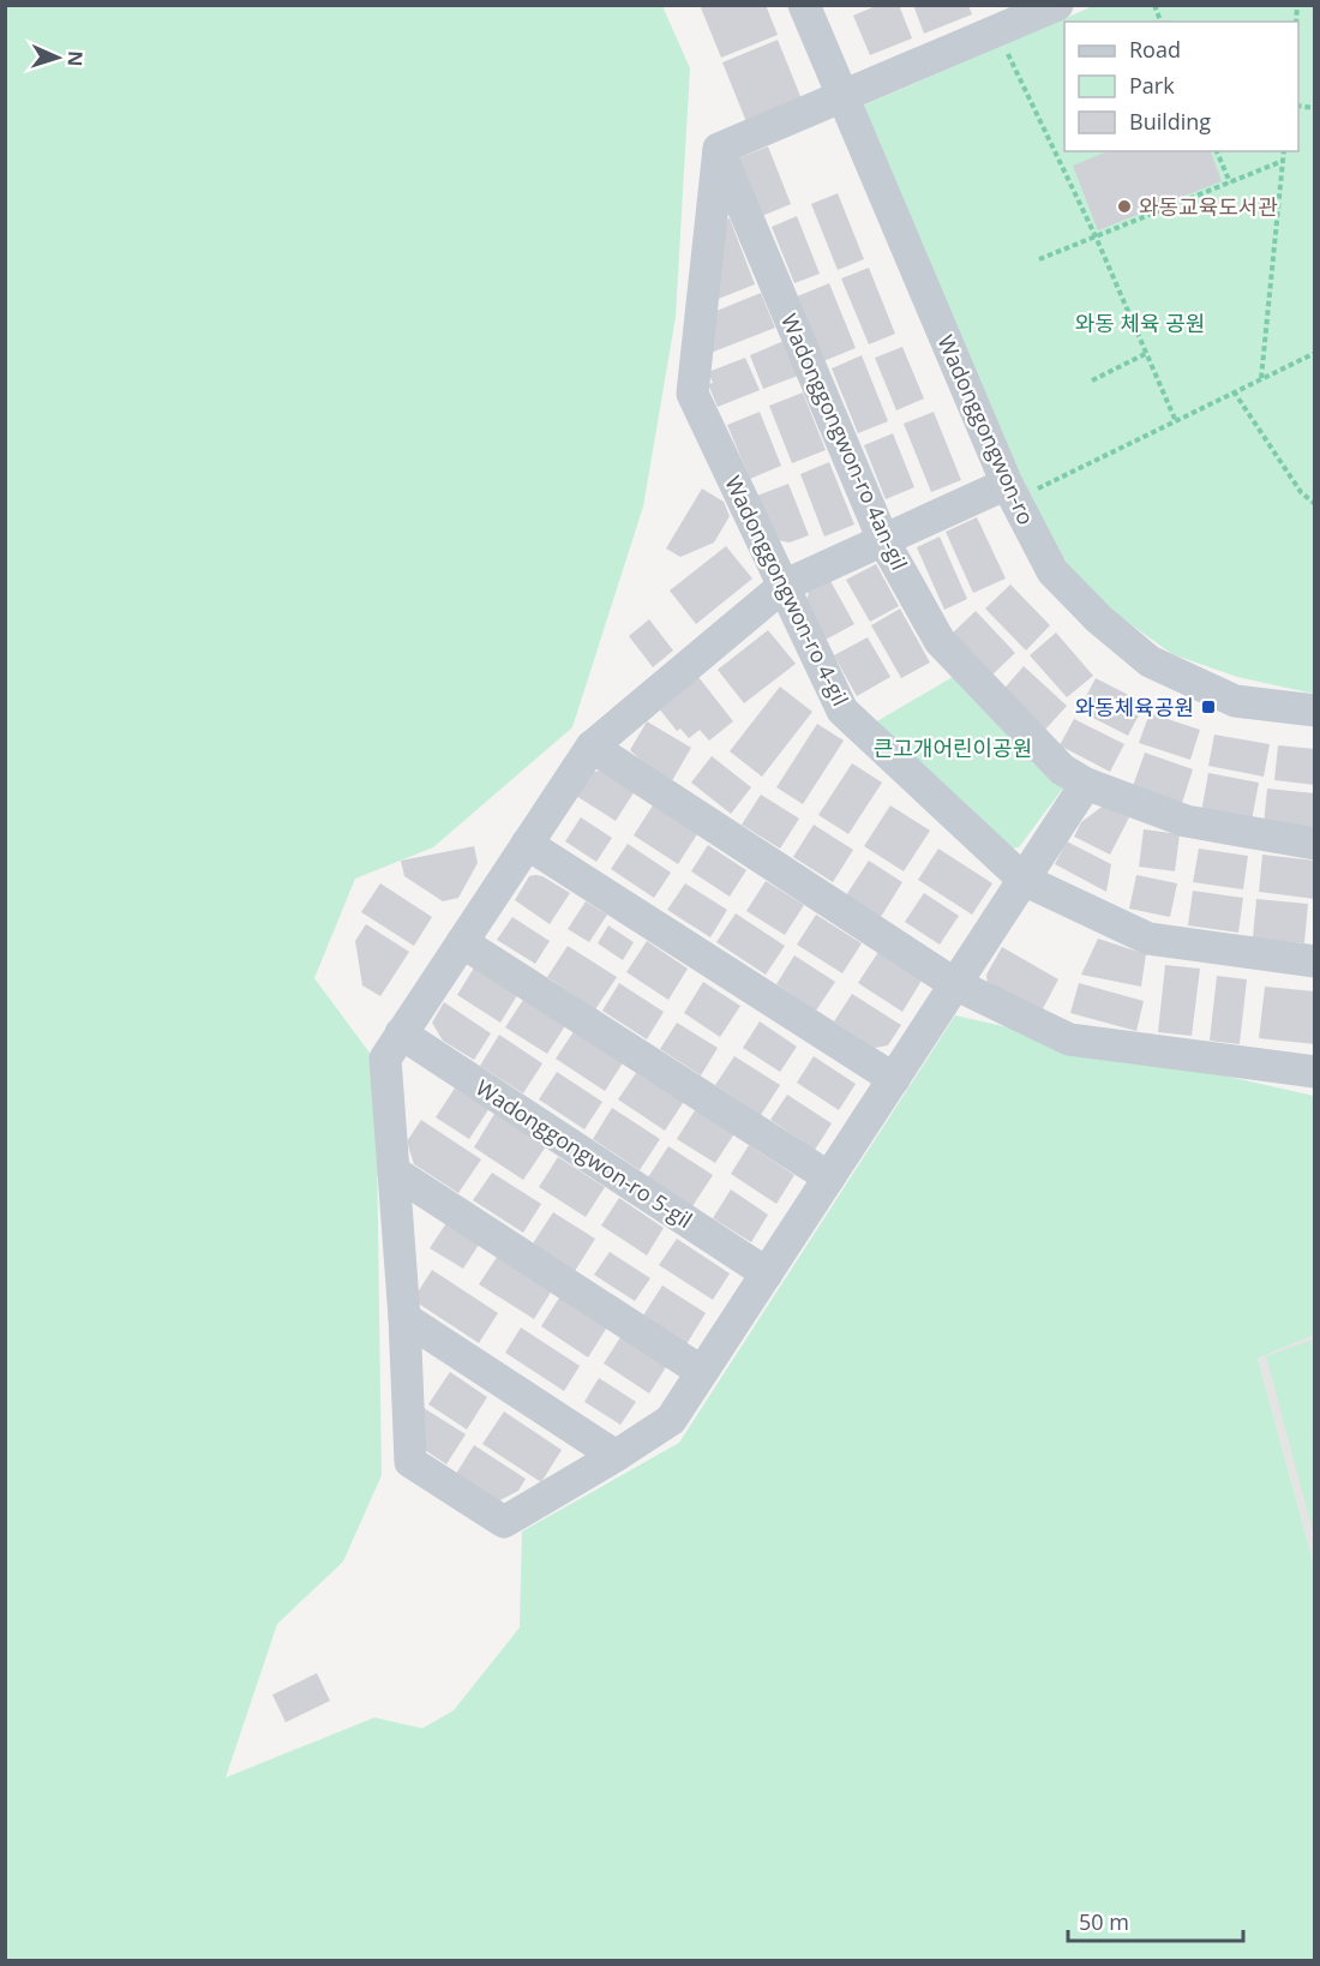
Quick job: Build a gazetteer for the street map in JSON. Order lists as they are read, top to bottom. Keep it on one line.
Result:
{"streets":{"street":["Wadonggongwon-ro","Wadonggongwon-ro 4an-gil","Wadonggongwon-ro 4-gil","Wadonggongwon-ro 5-gil"]},"crossings":[["Wadonggongwon-ro 4an-gil","Wadonggongwon-ro 4-gil"]],"parks":["와동 체육 공원","큰고개어린이공원"],"places":{"other":["와동교육도서관"],"transit":["와동체육공원"]},"legend":["Road","Park","Building"],"scale_bar":"50 m","north":"right"}
